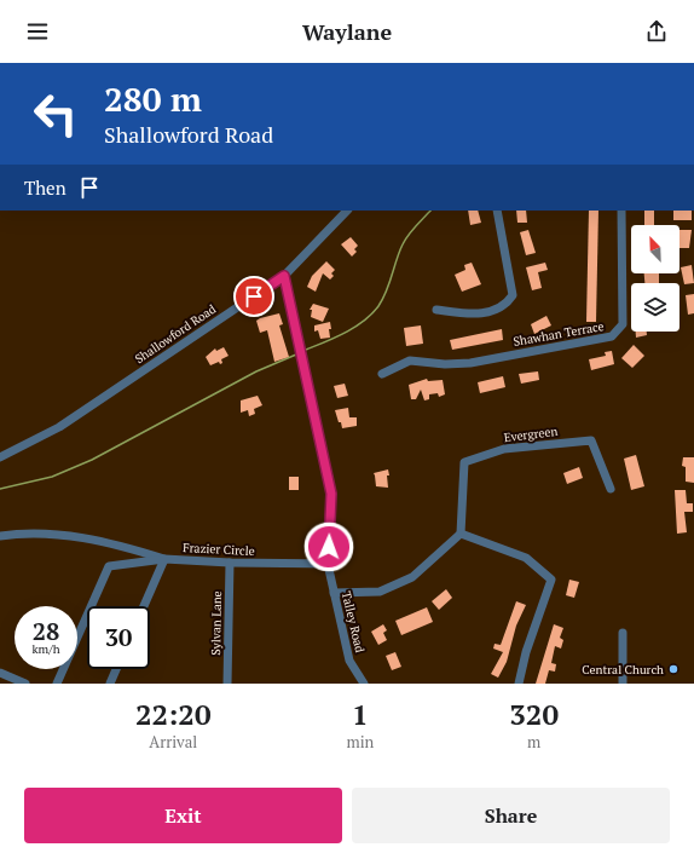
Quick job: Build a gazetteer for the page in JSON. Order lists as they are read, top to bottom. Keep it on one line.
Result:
{"streets":{"street":["Shallowford Road","Shawhan Terrace","Evergreen","Frazier Circle","Talley Road","Sylvan Lane"]},"crossings":[["Shallowford Road","Talley Road"],["Frazier Circle","Talley Road"],["Frazier Circle","Sylvan Lane"]],"places":["Central Church"],"north":"top left","page":{"header":"Waylane","turn":["280 m","Shallowford Road"],"then":"Then","speed":"28 km/h","limit":"30","eta":["22:20","Arrival","1","min","320","m"],"buttons":["Exit","Share"]}}
